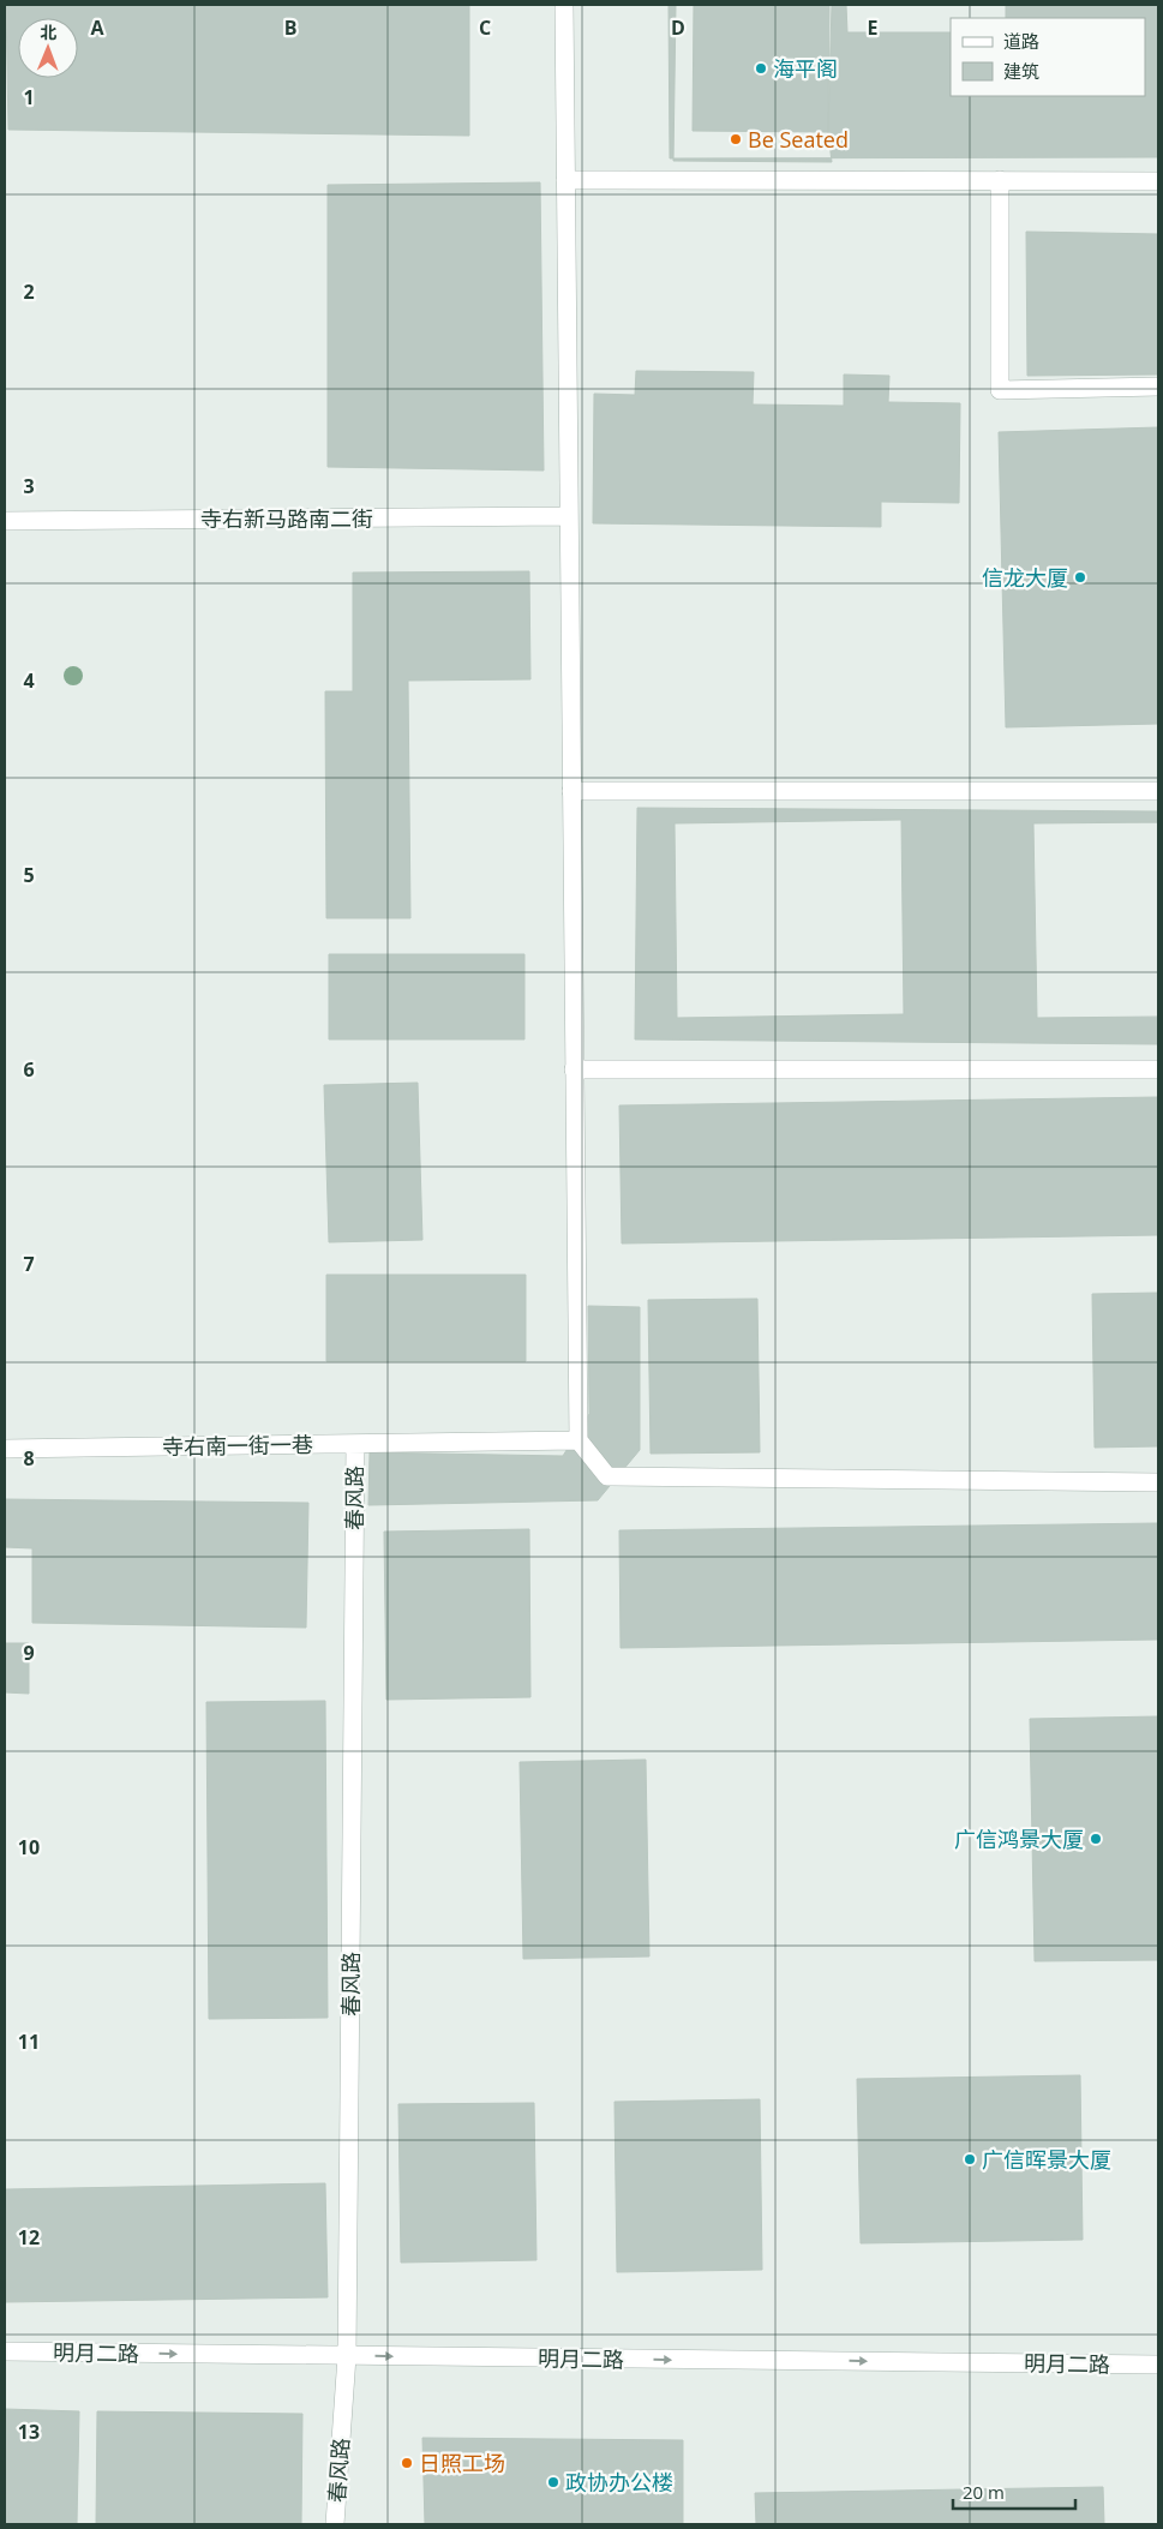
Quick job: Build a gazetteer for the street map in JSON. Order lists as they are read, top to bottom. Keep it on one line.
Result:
{"streets":{"street":["寺右新马路南二街","寺右南一街一巷","春风路","明月二路"]},"crossings":[["寺右南一街一巷","春风路"],["春风路","明月二路"]],"one_way":["明月二路"],"places":["海平阁","Be Seated","信龙大厦","广信鸿景大厦","广信晖景大厦","日照工场","政协办公楼"],"legend":["道路","建筑"],"scale_bar":"20 m","north":"top","grid":{"columns":["A","B","C","D","E"],"rows":["1","2","3","4","5","6","7","8","9","10","11","12","13"]}}
